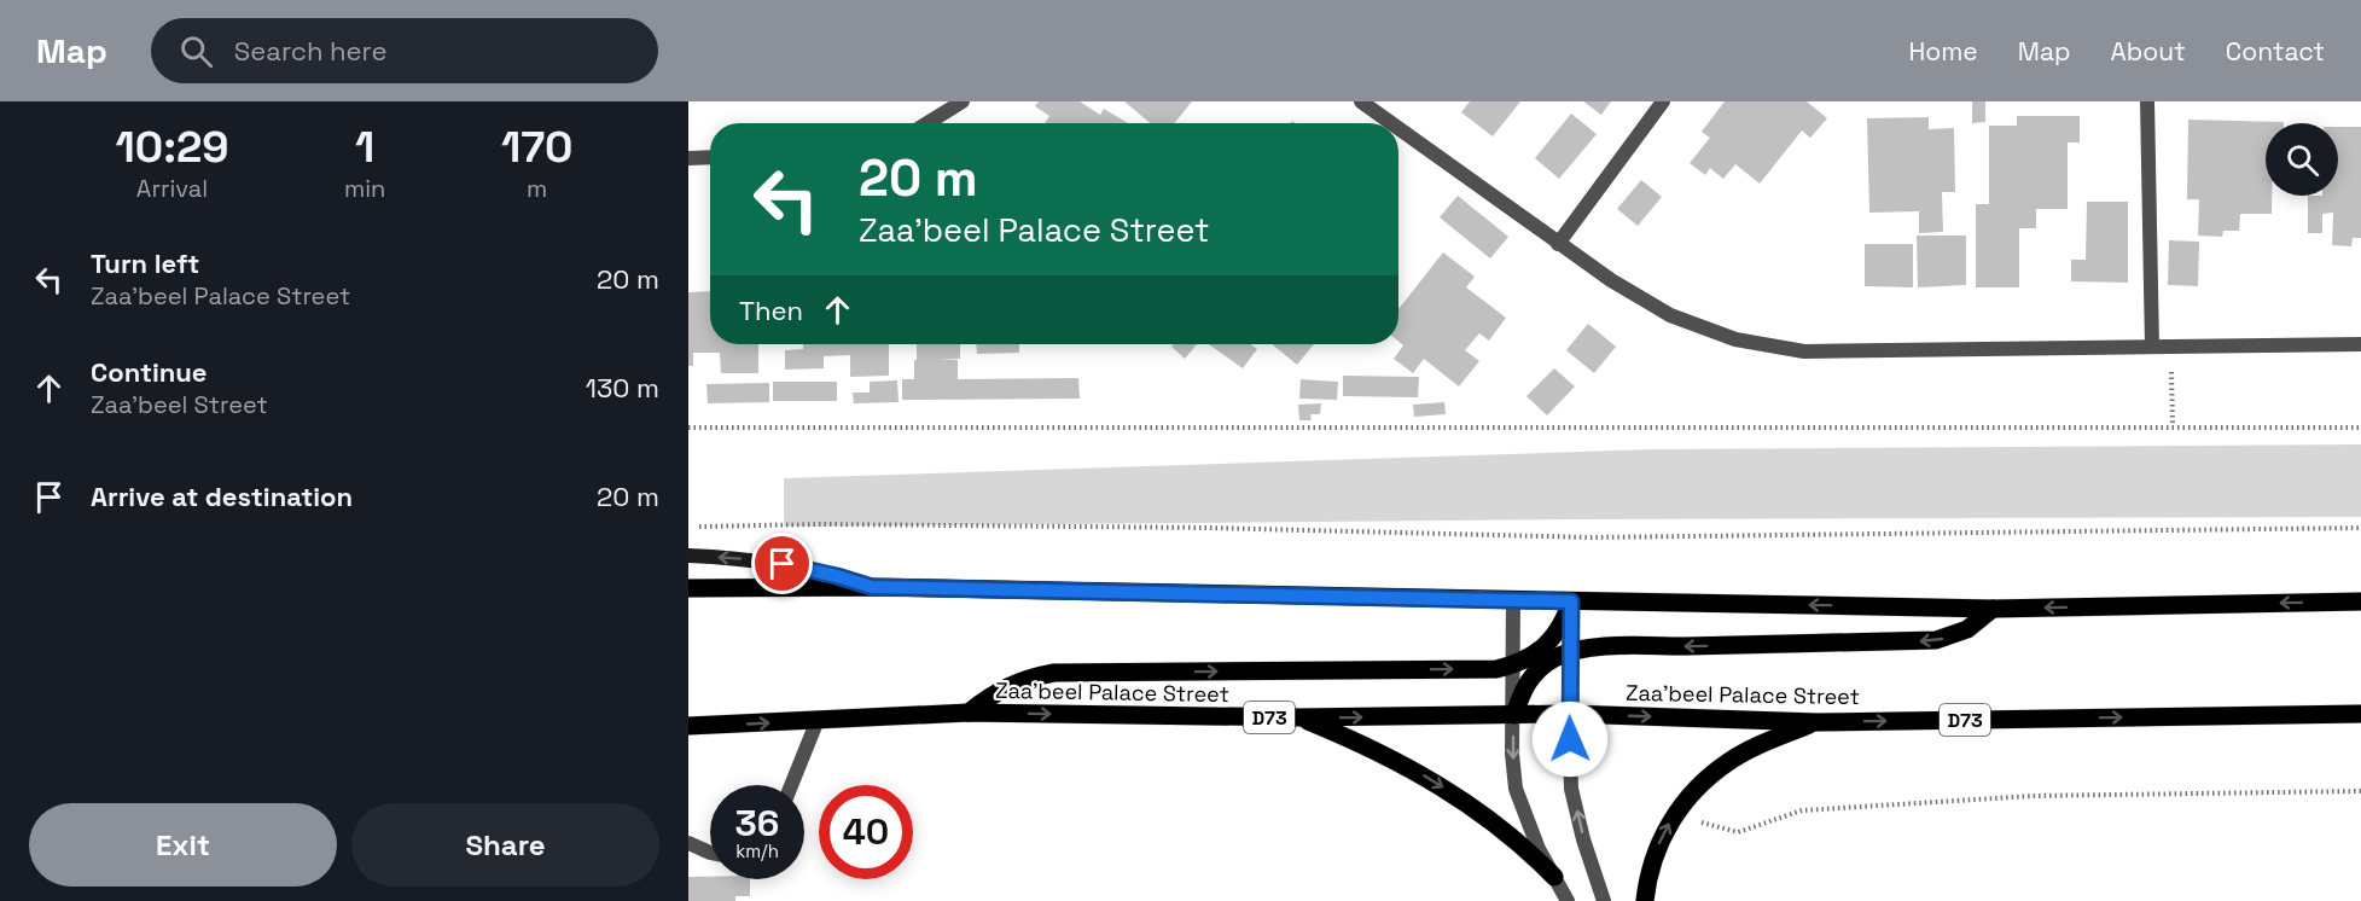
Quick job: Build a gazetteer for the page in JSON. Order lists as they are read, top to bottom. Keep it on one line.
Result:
{"streets":{"main road":["Zaa'beel Palace Street","D73"]},"page":{"header":"Map","search":"Search here","nav":["Home","Map","About","Contact"],"eta":["10:29","Arrival","1","min","170","m"],"turn":["20 m","Zaa'beel Palace Street"],"list":[{"name":"Turn left","note":"Zaa'beel Palace Street","value":"20 m"},{"name":"Continue","note":"Zaa'beel Street","value":"130 m"},{"name":"Arrive at destination","value":"20 m"}],"then":"Then","speed":"36 km/h","limit":"40","buttons":["Exit","Share"]}}
